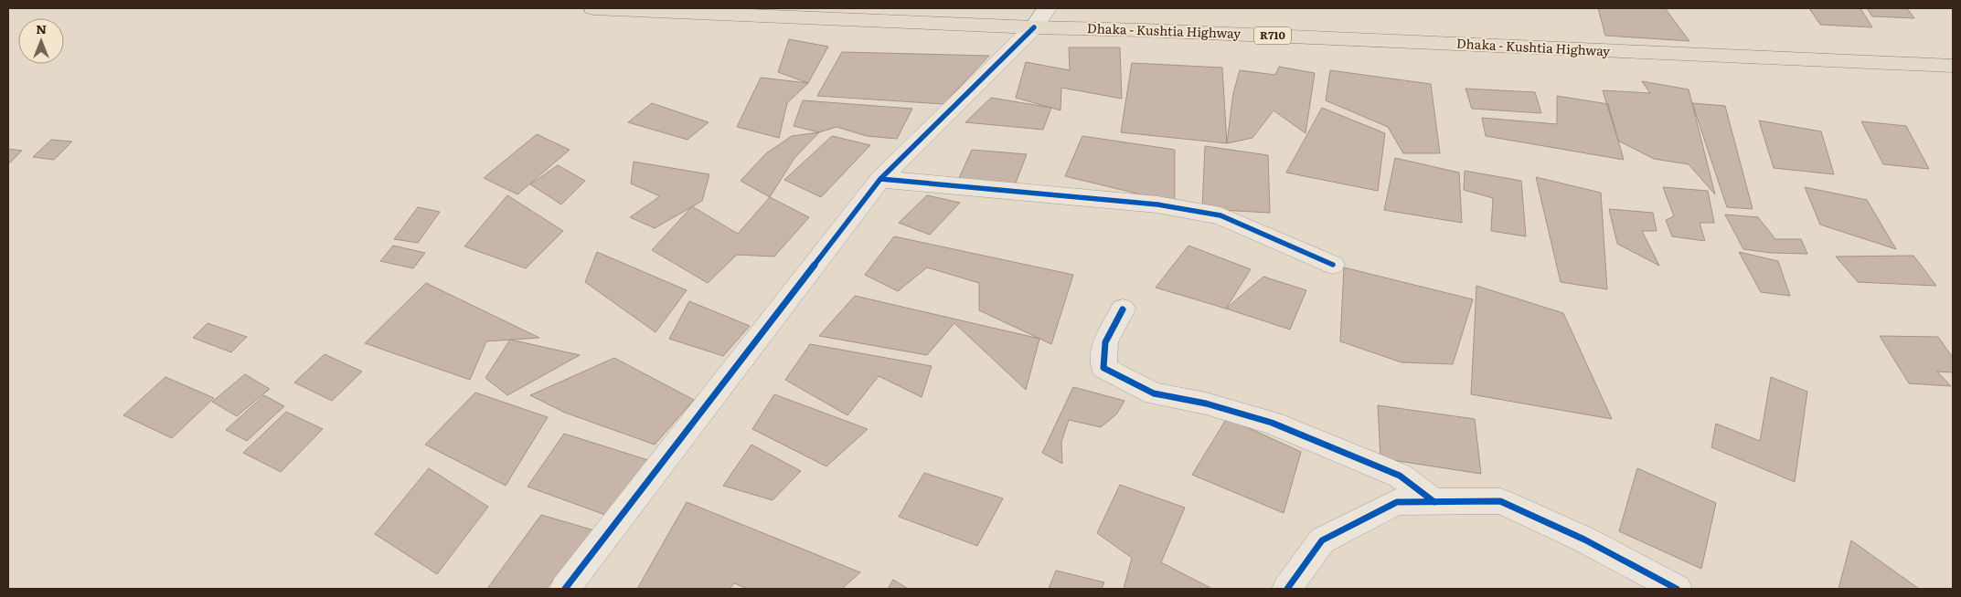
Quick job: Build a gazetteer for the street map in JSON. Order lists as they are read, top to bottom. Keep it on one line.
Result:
{"streets":{"main road":["Dhaka - Kushtia Highway","R710"]},"north":"top"}
